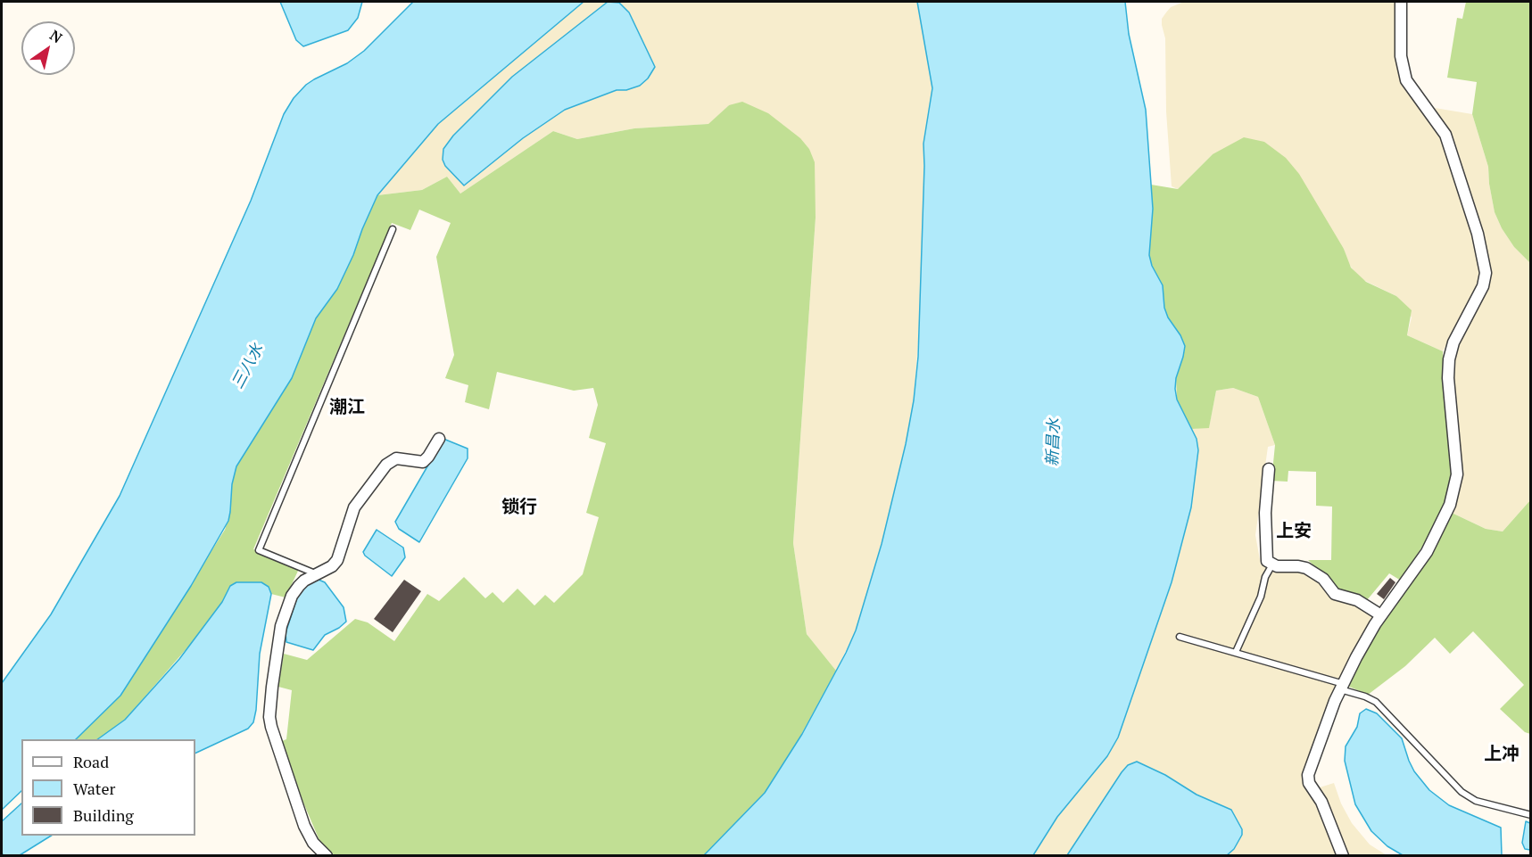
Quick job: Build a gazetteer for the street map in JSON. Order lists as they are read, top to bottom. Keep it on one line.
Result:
{"districts":["潮江","锁行","上安","上冲"],"water":["三八水","新昌水"],"legend":["Road","Water","Building"],"north":"top right"}
